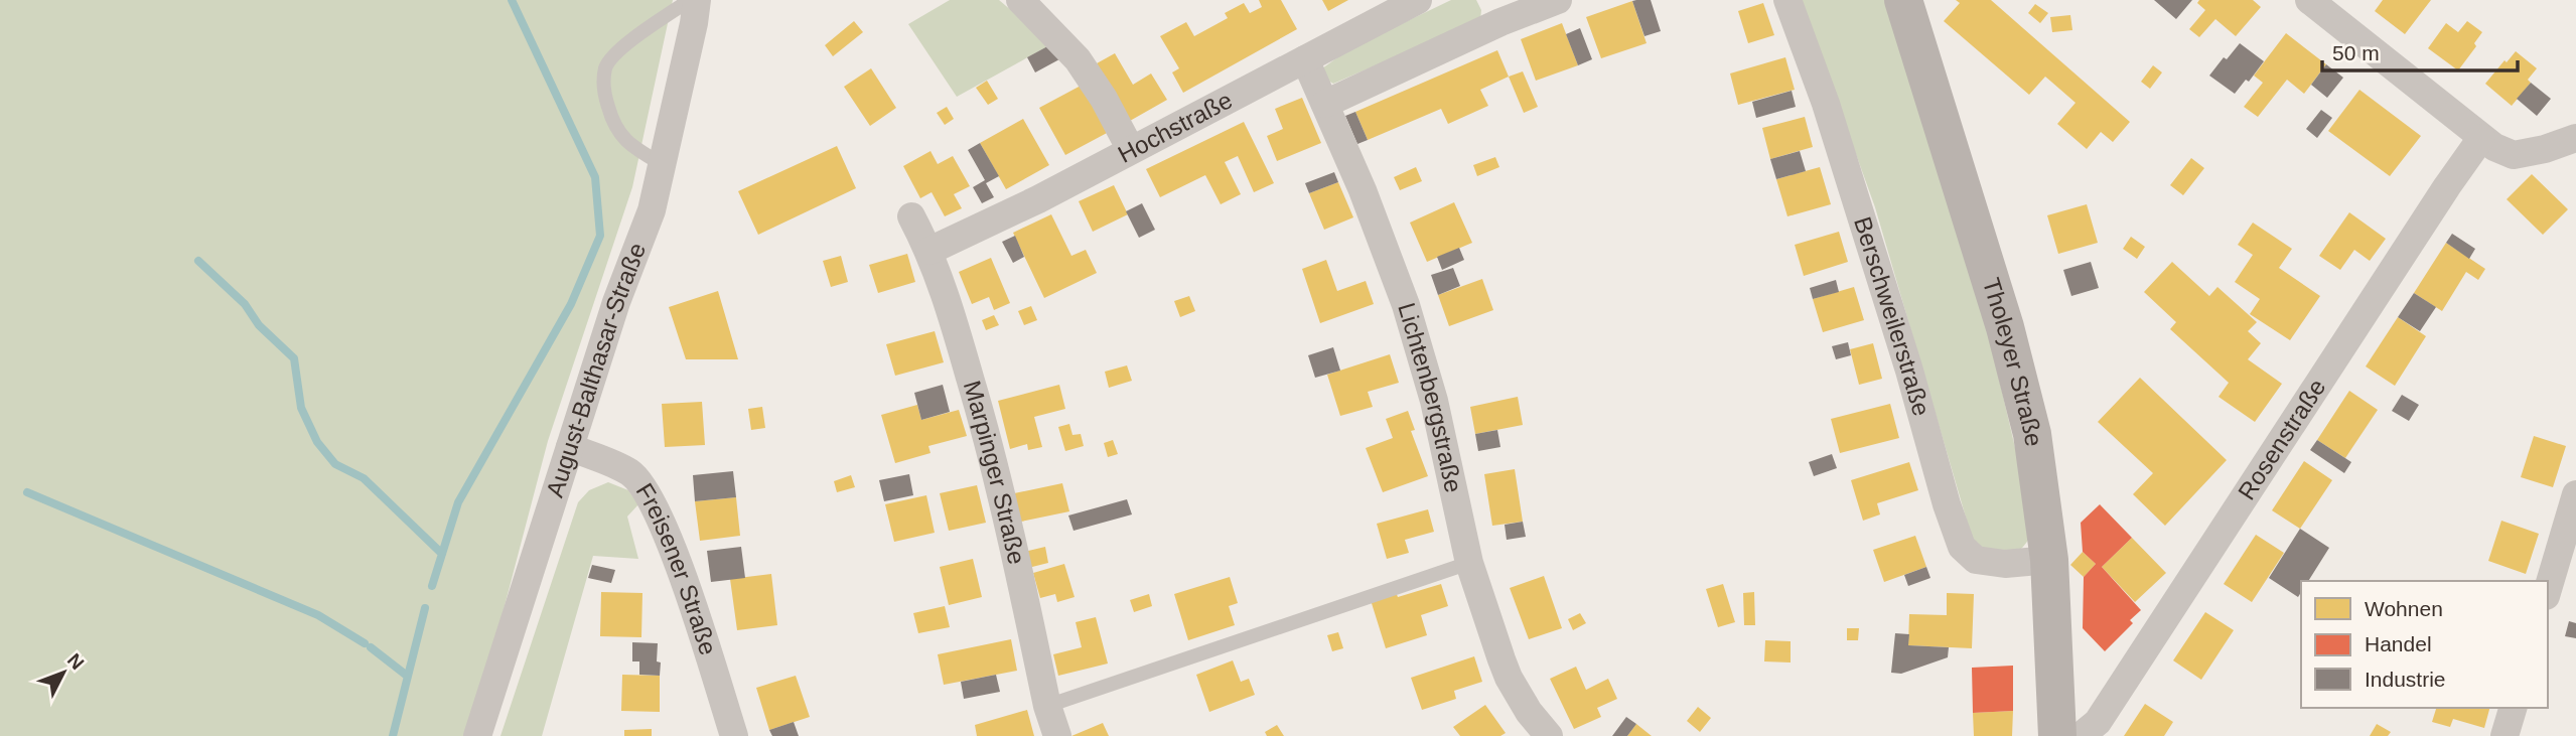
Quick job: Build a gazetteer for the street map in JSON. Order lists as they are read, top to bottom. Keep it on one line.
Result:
{"streets":{"main road":["Tholeyer Straße"],"street":["Hochstraße","Berschweilerstraße","August-Balthasar-Straße","Lichtenbergstraße","Rosenstraße","Marpinger Straße","Freisener Straße"]},"crossings":[["Hochstraße","Lichtenbergstraße"],["Hochstraße","Marpinger Straße"],["Berschweilerstraße","Tholeyer Straße"],["August-Balthasar-Straße","Freisener Straße"]],"legend":["Wohnen","Handel","Industrie"],"scale_bar":"50 m","north":"top right"}
